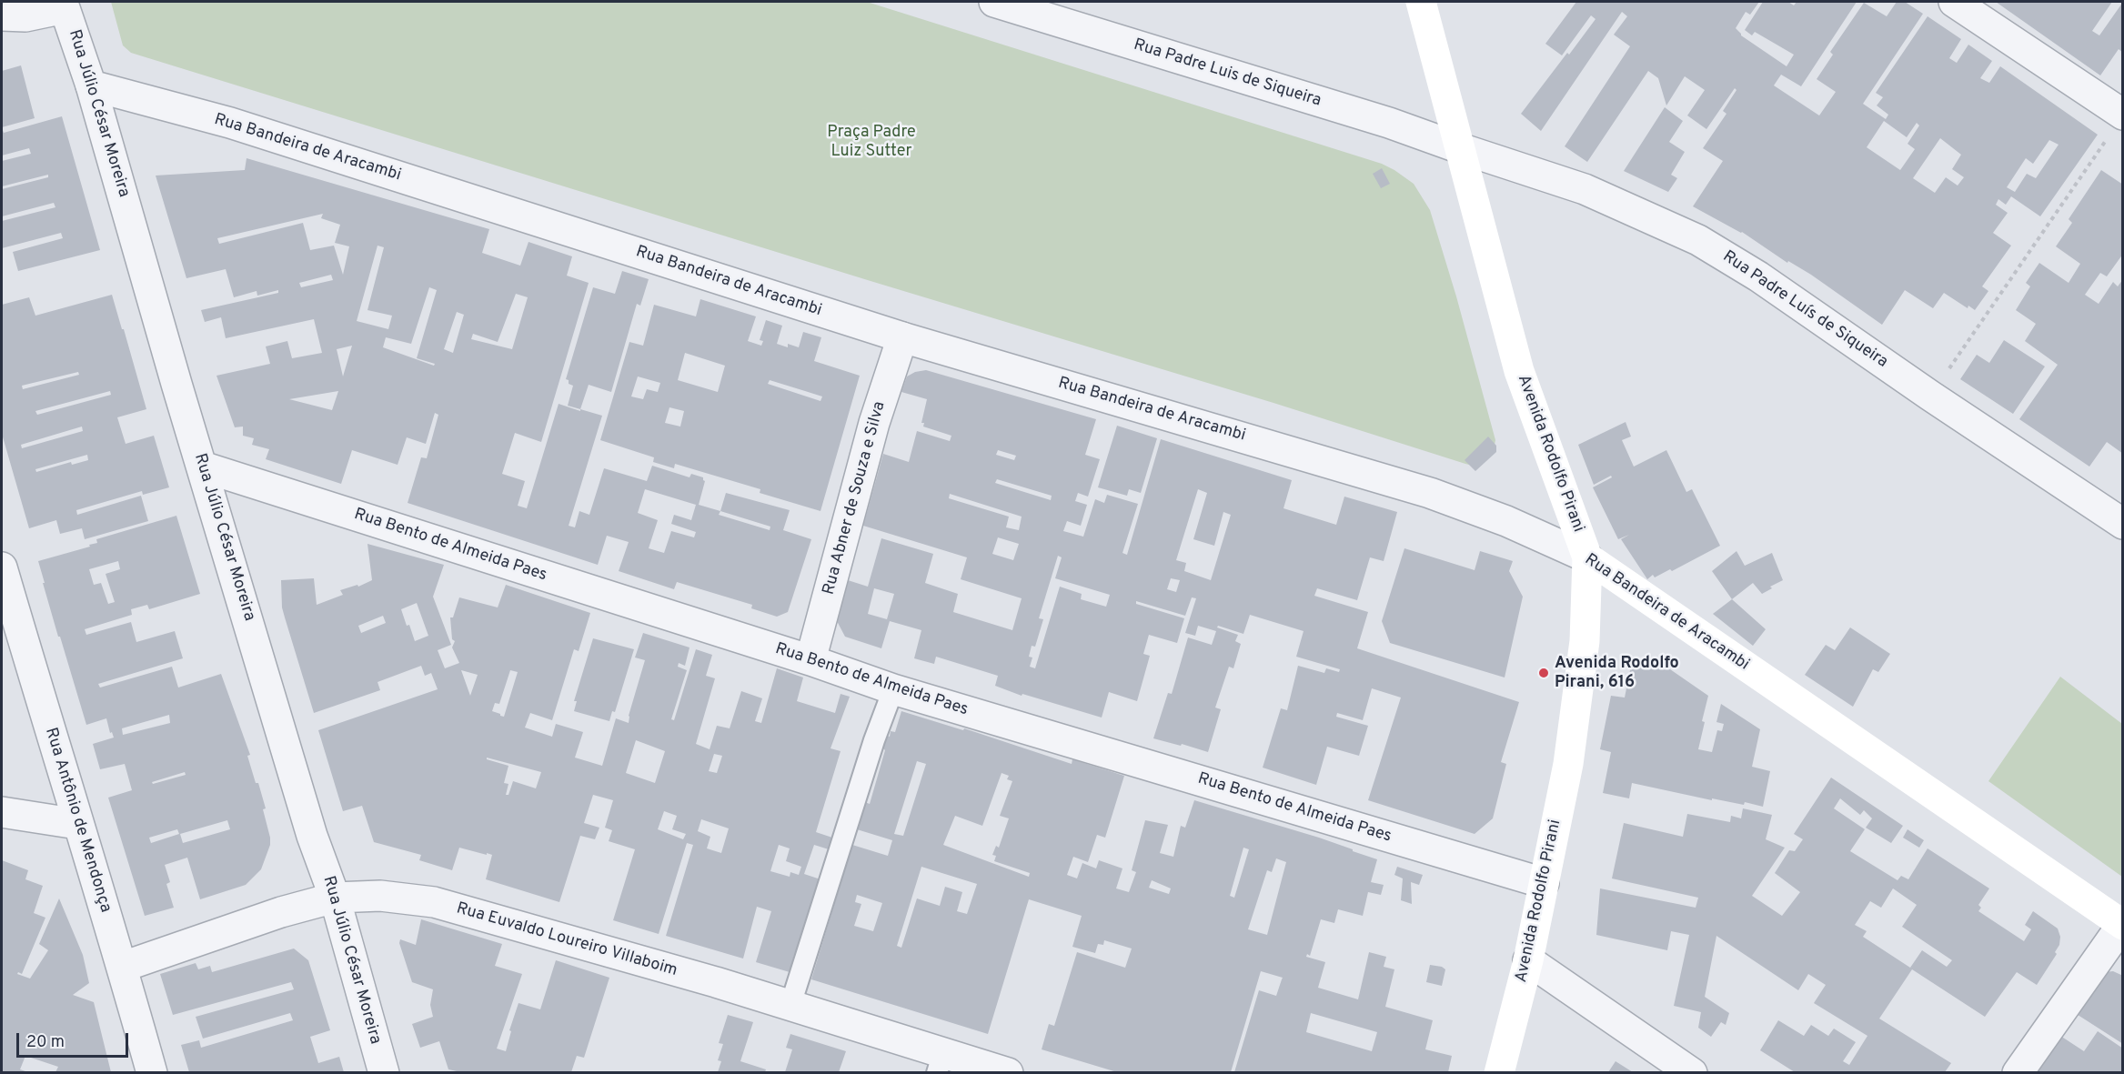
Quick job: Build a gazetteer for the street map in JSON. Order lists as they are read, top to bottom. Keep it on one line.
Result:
{"streets":{"main road":["Rua Bandeira de Aracambi","Avenida Rodolfo Pirani"],"street":["Rua Padre Luis de Siqueira","Rua Júlio César Moreira","Rua Padre Luís de Siqueira","Rua Abner de Souza e Silva","Rua Bento de Almeida Paes","Rua Antônio de Mendonça","Rua Euvaldo Loureiro Villaboim"]},"crossings":[["Rua Padre Luis de Siqueira","Rua Padre Luís de Siqueira"],["Rua Padre Luis de Siqueira","Avenida Rodolfo Pirani"],["Rua Júlio César Moreira","Rua Bandeira de Aracambi"],["Rua Júlio César Moreira","Rua Bento de Almeida Paes"],["Rua Júlio César Moreira","Rua Euvaldo Loureiro Villaboim"],["Rua Bandeira de Aracambi","Avenida Rodolfo Pirani"],["Rua Bandeira de Aracambi","Rua Abner de Souza e Silva"],["Rua Padre Luís de Siqueira","Avenida Rodolfo Pirani"],["Avenida Rodolfo Pirani","Rua Bento de Almeida Paes"],["Rua Abner de Souza e Silva","Rua Bento de Almeida Paes"],["Rua Antônio de Mendonça","Rua Euvaldo Loureiro Villaboim"]],"parks":["Praça Padre Luiz Sutter"],"places":["Avenida Rodolfo Pirani, 616"],"scale_bar":"20 m"}
